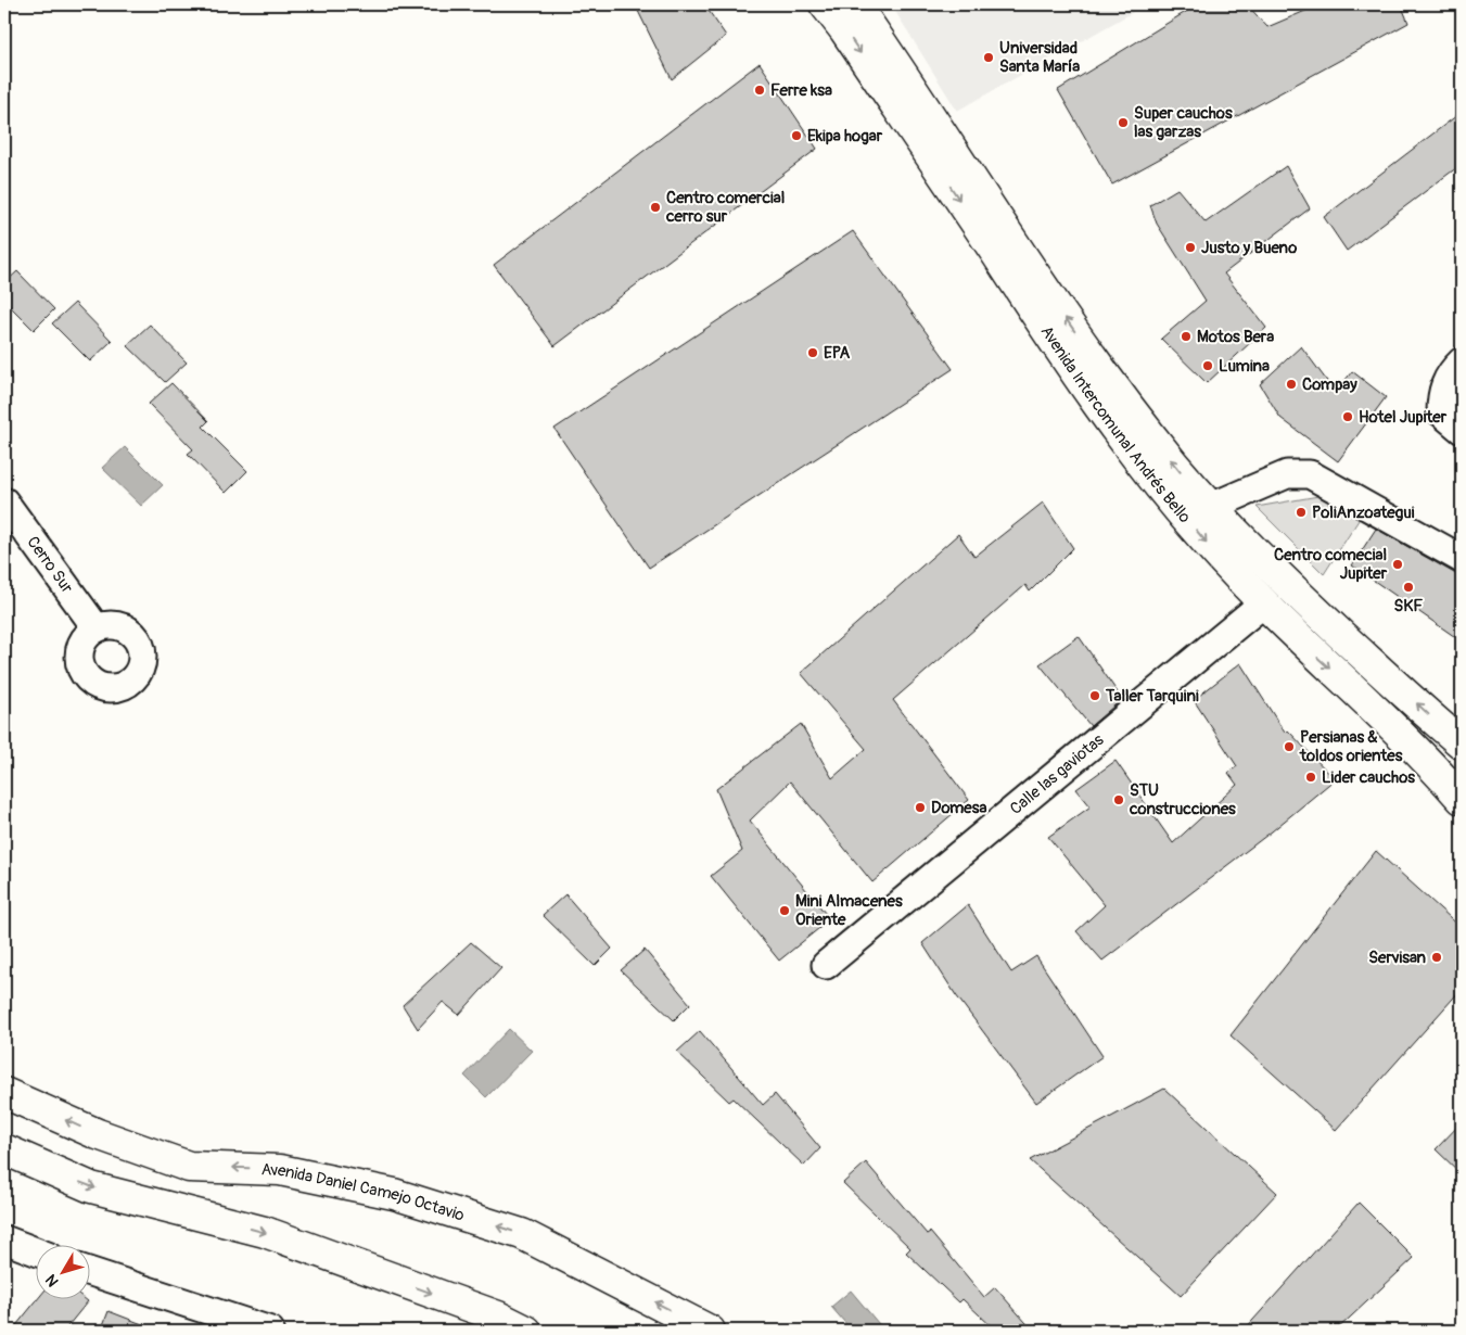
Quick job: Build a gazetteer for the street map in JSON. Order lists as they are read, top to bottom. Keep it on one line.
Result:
{"streets":{"main road":["Avenida Intercomunal Andrés Bello","Avenida Daniel Camejo Octavio"],"street":["Cerro Sur","Calle las gaviotas"]},"crossings":[["Avenida Intercomunal Andrés Bello","Calle las gaviotas"]],"places":["Universidad Santa María","Ferre ksa","Super cauchos las garzas","Ekipa hogar","Centro comercial cerro sur","Justo y Bueno","Motos Bera","EPA","Lumina","Compay","Hotel Jupiter","PoliAnzoategui","Centro comecial Jupiter","SKF","Taller Tarquini","Persianas & toldos orientes","Lider cauchos","STU construcciones","Domesa","Mini Almacenes Oriente","Servisan"],"north":"bottom left"}
